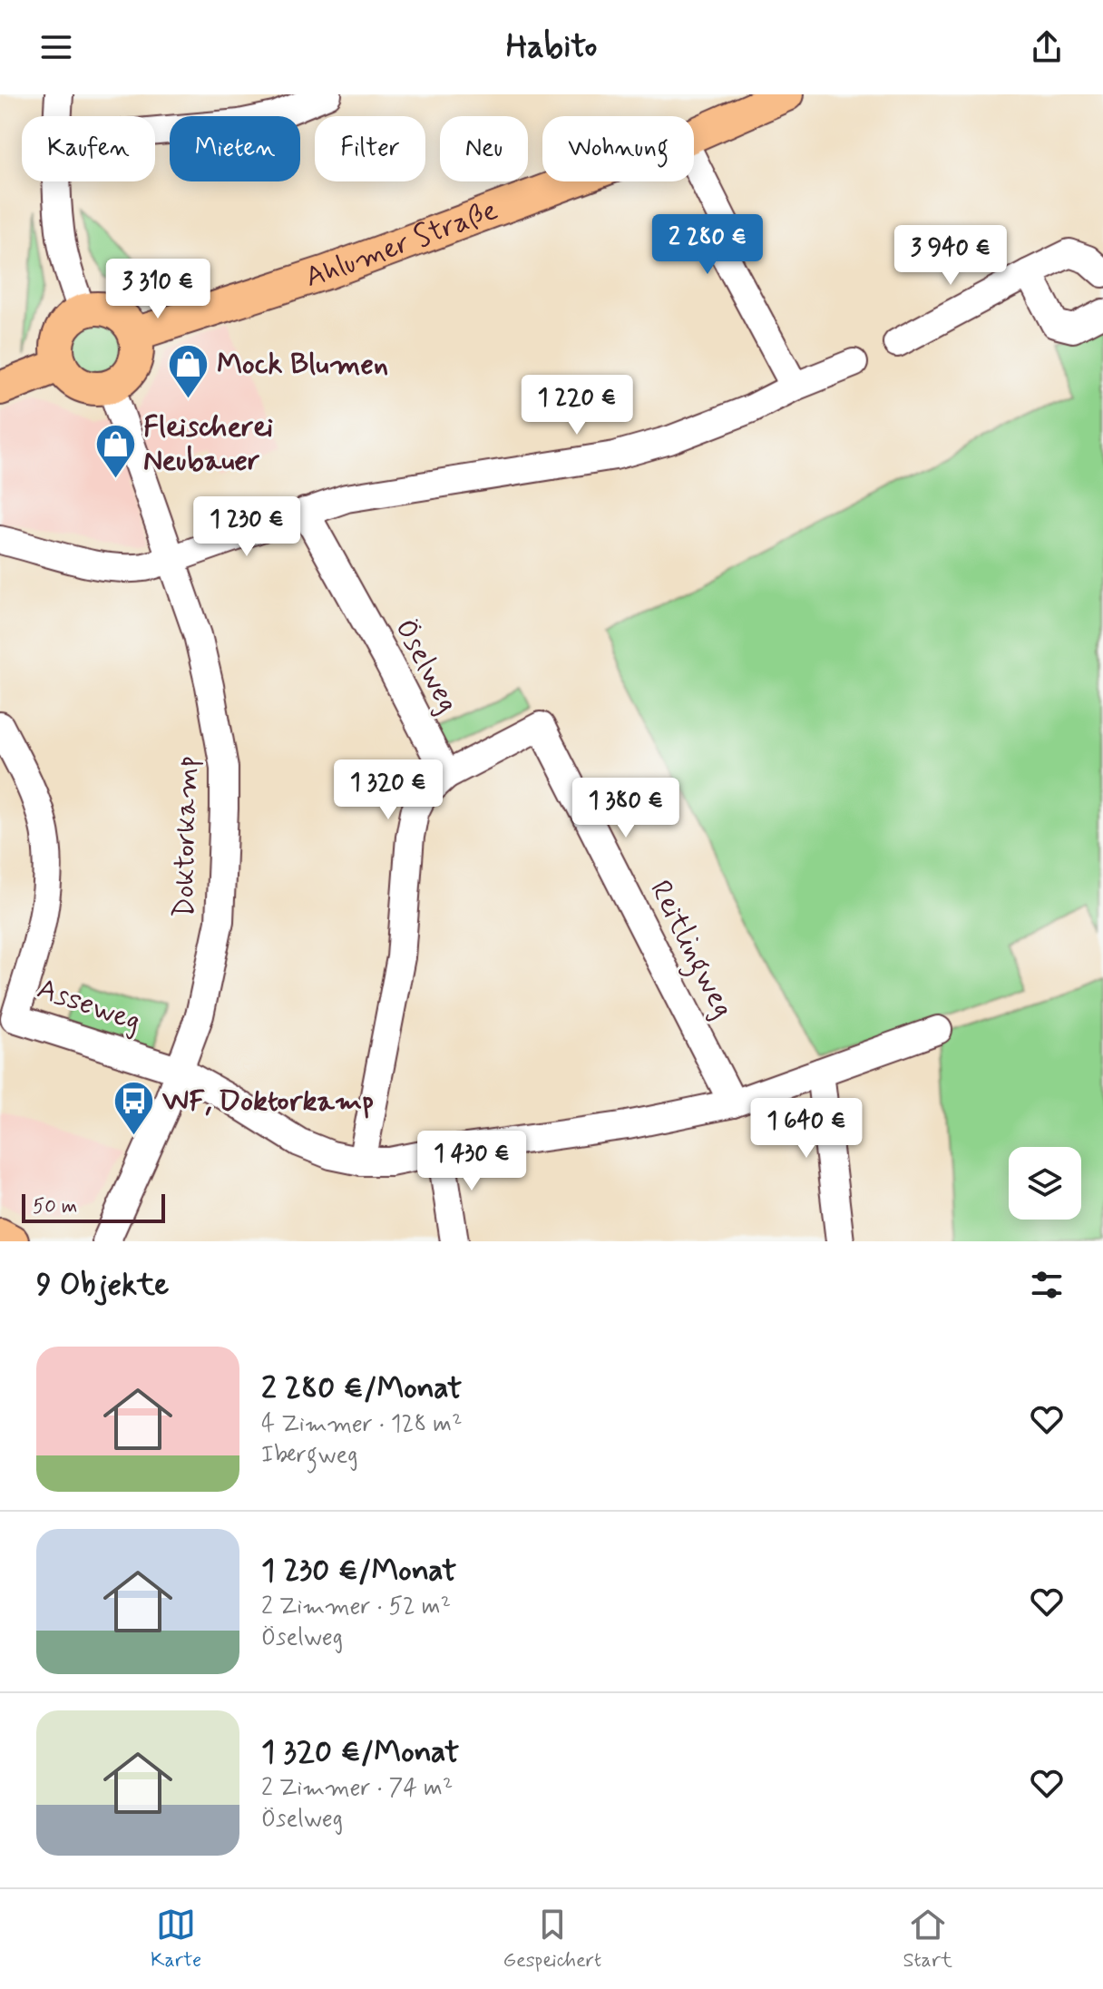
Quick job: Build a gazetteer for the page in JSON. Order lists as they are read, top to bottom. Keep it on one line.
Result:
{"streets":{"main road":["Ahlumer Straße"],"street":["Öselweg","Doktorkamp","Reitlingweg","Asseweg"]},"crossings":[["Ahlumer Straße","Doktorkamp"],["Öselweg","Reitlingweg"],["Doktorkamp","Asseweg"],["Reitlingweg","Asseweg"]],"places":{"shop":["Mock Blumen","Fleischerei Neubauer"],"bus stop":["WF, Doktorkamp"]},"scale_bar":"50 m","page":{"header":"Habito","chip":["Kaufen","Mieten","Filter","Neu","Wohnung"],"price":["2 280 €","3 940 €","3 310 €","1 220 €","1 230 €","1 320 €","1 380 €","1 640 €","1 430 €"],"scale":"50 m","heading":"9 Objekte","list":[{"name":"2 280 €/Monat","note":"4 Zimmer · 128 m² · Ibergweg"},{"name":"1 230 €/Monat","note":"2 Zimmer · 52 m² · Öselweg"},{"name":"1 320 €/Monat","note":"2 Zimmer · 74 m² · Öselweg"}],"tabs":["Karte","Gespeichert","Start"]}}
